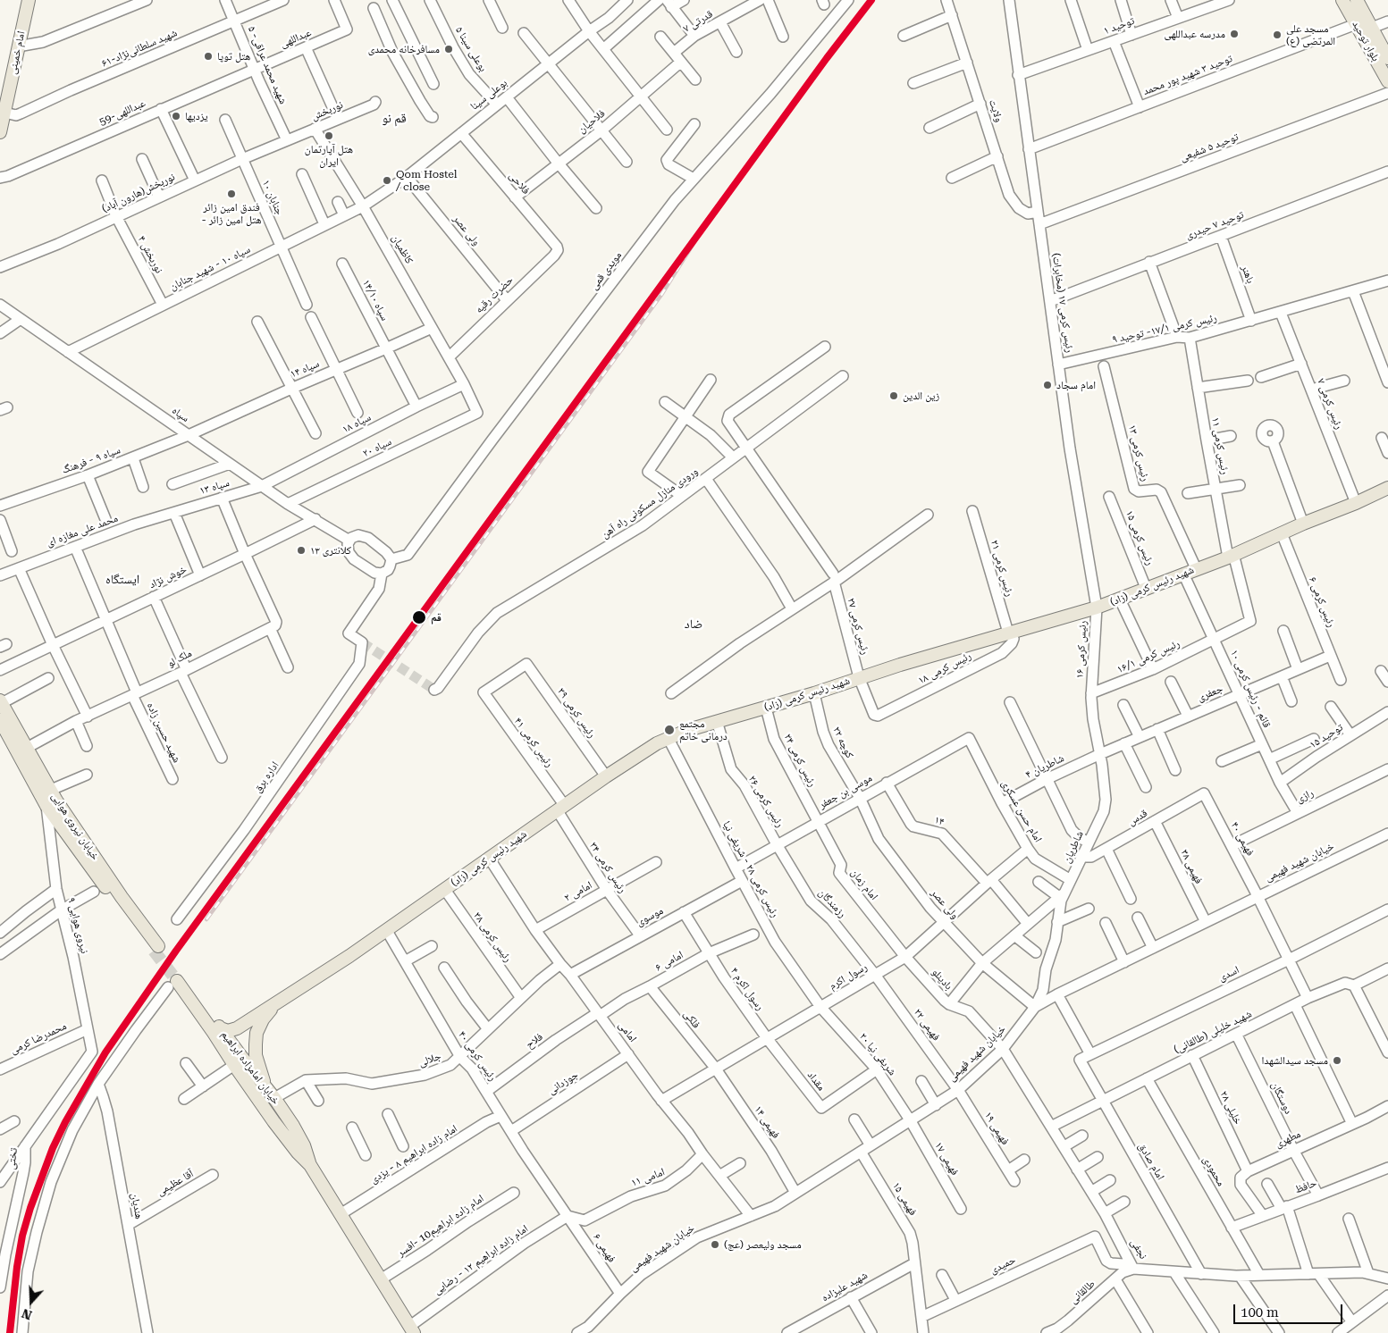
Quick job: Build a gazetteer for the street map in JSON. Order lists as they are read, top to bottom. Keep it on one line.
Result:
{"streets":{"main road":["بلوار توحید","امام خمینی","شهید رئیس کرمی (زاد)","خیابان نیروی هوایی","خیابان امامزاده ابراهیم"],"street":["قدرتی ۷","توحید ۱","عبداللهی","شهید سلطانی‌نژاد-۶۱","بوعلی سینا ۵","شهید محمد عراقی- ۵","توحید ۳ شهيد پور محمد","بوعلی سینا","نوربخش","ولایت","عبداللهی-59","فلاحیان","توحید ۵ شفیعی","فلاحی","نوربخش(هارون آباد)","جنابان ۱۰","توحید ۷ حیدری","ولی عصر","کاظمیان","نوربخش ۴","سپاه ۱۰ - شهید جنابان","مویدی قمی","باهنر","حضرت رقیه","سپاه ۱۴/۱۰","رئیس کرمی ۱۷ (مخابرات)","رئیس کرمی ۱۷/۱- توحید ۹","سپاه ۱۴","رئیس کرمی ۷","سپاه","سپاه ۱۸","رئیس کرمی ۱۱","سپاه ۲۰","رئیس کرمی ۱۳","سپاه ۹ - فرهنگ","سپاه ۱۳","ورودی منازل مسکونی راه آهن","محمد علی مغازه ای","رئیس کرمی ۱۵","رئیس کرمی ۲۱","خوش نژاد","رئیس کرمی ۶","رئیس کرمی ۲۷","رئیس کرمی ۱۶","رئیس کرمی ۱۶/۱","ملک لو","رئیس کرمی ۱۸","قائم - رئیس کرمی ۱۰","جعفری","رئیس کرمی ۳۹","شهید حسین زاده","توحید ۱۵","رئیس کرمی ۴۱","کوچه ۲۲","رئیس کرمی ۲۴","شاطریان ۴","اداره برق","موسی بن جعفر","رازی","رئیس کرمی ۲۶","امام حسن عسکری","قدس","۱۴","فهیمی ۴۰","شاطریان","خیابان شهید فهیمی","فهیمی ۳۸","رئیس کرمی ۳۴","رئیس کرمی ۲۸ - شریفی نیا","امام زمان","امامی ۲","رزمندگان","موسوی","نیروی هوایی ۹","رئیس کرمی ۳۸","امامی ۶","اسدی","رسول اکرم","بادینلو","رسول اکرم ۴","فلکی","فهیمی ۲۲","امامی","شهید خلیلی (طالقانی)","محمدرضا کرمی","فلاح","۲۰ شریفی نیا","رئیس کرمی ۴۰","جلالی","مقداد","جوزدانی","دوستگان","خلیلی ۲۸","فهیمی ۱۴","فهیمی ۱۹","مطهری","امام زاده ابراهیم ۸ - یزدی","تختی","فهیمی ۱۷","امام صادق","محمودی","امامی ۱۱","آقا عظیمی","حافظ","فهیمی ۱۵","هندیان","امام زاده ابراهیم10 -افسر","فهیمی ۶","نجفی","امام زاده ابراهیم ۱۲ - رضایی","حمیدی","شهید علیزاده","طالقانی"]},"crossings":[["توحید ۱","رئیس کرمی ۱۷ (مخابرات)"],["عبداللهی","شهید محمد عراقی- ۵"],["عبداللهی","عبداللهی-59"],["بلوار توحید","توحید ۳ شهيد پور محمد"],["شهید سلطانی‌نژاد-۶۱","امام خمینی"],["شهید سلطانی‌نژاد-۶۱","شهید محمد عراقی- ۵"],["بوعلی سینا ۵","بوعلی سینا"],["شهید محمد عراقی- ۵","نوربخش"],["شهید محمد عراقی- ۵","عبداللهی-59"],["شهید محمد عراقی- ۵","نوربخش(هارون آباد)"],["توحید ۳ شهيد پور محمد","رئیس کرمی ۱۷ (مخابرات)"],["بوعلی سینا","فلاحی"],["بوعلی سینا","ولی عصر"],["بوعلی سینا","کاظمیان"],["بوعلی سینا","سپاه ۱۰ - شهید جنابان"],["نوربخش","نوربخش(هارون آباد)"],["نوربخش","کاظمیان"],["ولایت","رئیس کرمی ۱۷ (مخابرات)"],["فلاحیان","فلاحی"],["توحید ۵ شفیعی","رئیس کرمی ۱۷ (مخابرات)"],["فلاحی","حضرت رقیه"],["نوربخش(هارون آباد)","جنابان ۱۰"],["نوربخش(هارون آباد)","نوربخش ۴"],["جنابان ۱۰","سپاه ۱۰ - شهید جنابان"],["توحید ۷ حیدری","باهنر"],["توحید ۷ حیدری","رئیس کرمی ۱۷ (مخابرات)"],["ولی عصر","حضرت رقیه"],["ولی عصر","کوچه ۲۲"],["ولی عصر","موسی بن جعفر"],["ولی عصر","شاطریان"],["ولی عصر","خیابان شهید فهیمی"],["ولی عصر","رسول اکرم"],["کاظمیان","سپاه ۱۰ - شهید جنابان"],["کاظمیان","حضرت رقیه"],["کاظمیان","سپاه ۱۴"],["کاظمیان","سپاه ۱۸"],["کاظمیان","سپاه ۲۰"],["نوربخش ۴","سپاه ۱۰ - شهید جنابان"],["سپاه ۱۰ - شهید جنابان","سپاه"],["باهنر","رئیس کرمی ۱۷/۱- توحید ۹"],["سپاه ۱۴/۱۰","سپاه ۱۴"],["سپاه ۱۴/۱۰","سپاه ۱۸"],["رئیس کرمی ۱۷ (مخابرات)","رئیس کرمی ۱۷/۱- توحید ۹"],["رئیس کرمی ۱۷ (مخابرات)","شهید رئیس کرمی (زاد)"],["رئیس کرمی ۱۷ (مخابرات)","رئیس کرمی ۱۶"],["رئیس کرمی ۱۷/۱- توحید ۹","رئیس کرمی ۷"],["رئیس کرمی ۱۷/۱- توحید ۹","رئیس کرمی ۱۱"],["سپاه ۱۴","سپاه"],["سپاه ۱۴","سپاه ۹ - فرهنگ"],["رئیس کرمی ۷","شهید رئیس کرمی (زاد)"],["سپاه","سپاه ۱۸"],["سپاه","سپاه ۲۰"],["سپاه","سپاه ۹ - فرهنگ"],["سپاه","سپاه ۱۳"],["سپاه","خوش نژاد"],["سپاه ۱۸","سپاه ۱۳"],["رئیس کرمی ۱۱","شهید رئیس کرمی (زاد)"],["رئیس کرمی ۱۱","رئیس کرمی ۱۶/۱"],["رئیس کرمی ۱۳","شهید رئیس کرمی (زاد)"],["سپاه ۱۳","محمد علی مغازه ای"],["ورودی منازل مسکونی راه آهن","رئیس کرمی ۲۷"],["محمد علی مغازه ای","شهید حسین زاده"],["رئیس کرمی ۱۵","شهید رئیس کرمی (زاد)"],["رئیس کرمی ۲۱","شهید رئیس کرمی (زاد)"],["رئیس کرمی ۲۱","رئیس کرمی ۱۸"],["خوش نژاد","شهید حسین زاده"],["شهید رئیس کرمی (زاد)","رئیس کرمی ۶"],["شهید رئیس کرمی (زاد)","رئیس کرمی ۲۷"],["شهید رئیس کرمی (زاد)","رئیس کرمی ۱۶"],["شهید رئیس کرمی (زاد)","رئیس کرمی ۱۸"],["شهید رئیس کرمی (زاد)","قائم - رئیس کرمی ۱۰"],["شهید رئیس کرمی (زاد)","رئیس کرمی ۳۹"],["شهید رئیس کرمی (زاد)","رئیس کرمی ۴۱"],["شهید رئیس کرمی (زاد)","کوچه ۲۲"],["شهید رئیس کرمی (زاد)","رئیس کرمی ۲۴"],["شهید رئیس کرمی (زاد)","رئیس کرمی ۲۶"],["شهید رئیس کرمی (زاد)","رئیس کرمی ۳۴"],["شهید رئیس کرمی (زاد)","رئیس کرمی ۲۸ - شریفی نیا"],["شهید رئیس کرمی (زاد)","رئیس کرمی ۳۸"],["شهید رئیس کرمی (زاد)","امامی"],["شهید رئیس کرمی (زاد)","رئیس کرمی ۴۰"],["شهید رئیس کرمی (زاد)","خیابان امامزاده ابراهیم"],["رئیس کرمی ۶","جعفری"],["رئیس کرمی ۲۷","رئیس کرمی ۱۸"],["رئیس کرمی ۱۶","رئیس کرمی ۱۶/۱"],["رئیس کرمی ۱۶","شاطریان"],["رئیس کرمی ۱۶/۱","قائم - رئیس کرمی ۱۰"],["رئیس کرمی ۱۶/۱","شاطریان"],["ملک لو","شهید حسین زاده"],["ملک لو","خیابان نیروی هوایی"],["قائم - رئیس کرمی ۱۰","جعفری"],["قائم - رئیس کرمی ۱۰","توحید ۱۵"],["قائم - رئیس کرمی ۱۰","رازی"],["جعفری","شاطریان ۴"],["جعفری","شاطریان"],["رئیس کرمی ۳۹","رئیس کرمی ۴۱"],["رئیس کرمی ۴۱","رئیس کرمی ۳۴"],["کوچه ۲۲","موسی بن جعفر"],["رئیس کرمی ۲۴","موسی بن جعفر"],["رئیس کرمی ۲۴","امام زمان"],["شاطریان ۴","امام حسن عسکری"],["شاطریان ۴","شاطریان"],["موسی بن جعفر","رئیس کرمی ۲۶"],["موسی بن جعفر","امام حسن عسکری"],["موسی بن جعفر","۱۴"],["موسی بن جعفر","رئیس کرمی ۲۸ - شریفی نیا"],["موسی بن جعفر","امام زمان"],["موسی بن جعفر","رزمندگان"],["رازی","فهیمی ۴۰"],["رئیس کرمی ۲۶","رزمندگان"],["امام حسن عسکری","شاطریان"],["امام حسن عسکری","رسول اکرم"],["قدس","فهیمی ۴۰"],["قدس","شاطریان"],["قدس","فهیمی ۳۸"],["۱۴","رسول اکرم"],["خیابان نیروی هوایی","نیروی هوایی ۹"],["فهیمی ۴۰","خیابان شهید فهیمی"],["فهیمی ۴۰","اسدی"],["فهیمی ۴۰","شهید خلیلی (طالقانی)"],["شاطریان","خیابان شهید فهیمی"],["خیابان شهید فهیمی","فهیمی ۳۸"],["خیابان شهید فهیمی","بادینلو"],["خیابان شهید فهیمی","فهیمی ۲۲"],["خیابان شهید فهیمی","امامی"],["خیابان شهید فهیمی","۲۰ شریفی نیا"],["خیابان شهید فهیمی","فهیمی ۱۴"],["خیابان شهید فهیمی","فهیمی ۱۹"],["خیابان شهید فهیمی","فهیمی ۱۷"],["خیابان شهید فهیمی","فهیمی ۱۵"],["خیابان شهید فهیمی","فهیمی ۶"],["خیابان شهید فهیمی","نجفی"],["رئیس کرمی ۳۴","امامی ۲"],["رئیس کرمی ۳۴","موسوی"],["رئیس کرمی ۲۸ - شریفی نیا","موسوی"],["رئیس کرمی ۲۸ - شریفی نیا","رسول اکرم"],["رئیس کرمی ۲۸ - شریفی نیا","۲۰ شریفی نیا"],["امام زمان","رسول اکرم"],["امام زمان","بادینلو"],["امامی ۲","امامی"],["رزمندگان","رسول اکرم"],["رزمندگان","فهیمی ۲۲"],["موسوی","رسول اکرم ۴"],["موسوی","امامی"],["نیروی هوایی ۹","محمدرضا کرمی"],["نیروی هوایی ۹","تختی"],["رئیس کرمی ۳۸","جلالی"],["امامی ۶","رسول اکرم ۴"],["امامی ۶","فلکی"],["امامی ۶","امامی"],["امامی ۶","فلاح"],["اسدی","امام صادق"],["رسول اکرم","بادینلو"],["رسول اکرم","رسول اکرم ۴"],["رسول اکرم","فلکی"],["رسول اکرم","فهیمی ۲۲"],["رسول اکرم","امامی"],["رسول اکرم","۲۰ شریفی نیا"],["رسول اکرم","مقداد"],["رسول اکرم","فهیمی ۱۴"],["بادینلو","نجفی"],["رسول اکرم ۴","مقداد"],["فلکی","فهیمی ۱۴"],["فهیمی ۲۲","فهیمی ۱۹"],["امامی","فلاح"],["امامی","جلالی"],["امامی","جوزدانی"],["امامی","امامی ۱۱"],["شهید خلیلی (طالقانی)","دوستگان"],["شهید خلیلی (طالقانی)","خلیلی ۲۸"],["شهید خلیلی (طالقانی)","امام صادق"],["شهید خلیلی (طالقانی)","محمودی"],["شهید خلیلی (طالقانی)","نجفی"],["فلاح","رئیس کرمی ۴۰"],["۲۰ شریفی نیا","مقداد"],["۲۰ شریفی نیا","فهیمی ۱۷"],["رئیس کرمی ۴۰","جلالی"],["رئیس کرمی ۴۰","جوزدانی"],["رئیس کرمی ۴۰","امام زاده ابراهیم ۸ - یزدی"],["رئیس کرمی ۴۰","امامی ۱۱"],["رئیس کرمی ۴۰","فهیمی ۶"],["رئیس کرمی ۴۰","امام زاده ابراهیم ۱۲ - رضایی"],["جلالی","خیابان امامزاده ابراهیم"],["خیابان امامزاده ابراهیم","امام زاده ابراهیم ۸ - یزدی"],["خیابان امامزاده ابراهیم","امام زاده ابراهیم10 -افسر"],["خیابان امامزاده ابراهیم","امام زاده ابراهیم ۱۲ - رضایی"],["دوستگان","مطهری"],["دوستگان","حافظ"],["خلیلی ۲۸","مطهری"],["امام صادق","نجفی"],["محمودی","حافظ"],["محمودی","نجفی"],["امامی ۱۱","فهیمی ۶"],["امامی ۱۱","امام زاده ابراهیم ۱۲ - رضایی"],["آقا عظیمی","هندیان"],["فهیمی ۱۵","حمیدی"],["فهیمی ۱۵","شهید علیزاده"],["فهیمی ۶","امام زاده ابراهیم ۱۲ - رضایی"],["نجفی","حمیدی"],["نجفی","طالقانی"],["حمیدی","طالقانی"]],"districts":["قم نو","ایستگاه","ضاد"],"places":["مدرسه عبداللهی","مسجد علی المرتضی (ع)","مسافرخانه محمدی","هتل توپا","یزدیها","هتل آپارتمان ایران","Qom Hostel / close","فندق امین زائر - هتل امین زائر","امام سجاد","زین الدین","کلانتری ۱۳","قم","مجتمع درمانی خاتم","مسجد سیدالشهدا","مسجد ولیعصر (عج)"],"scale_bar":"100 m","north":"bottom"}
